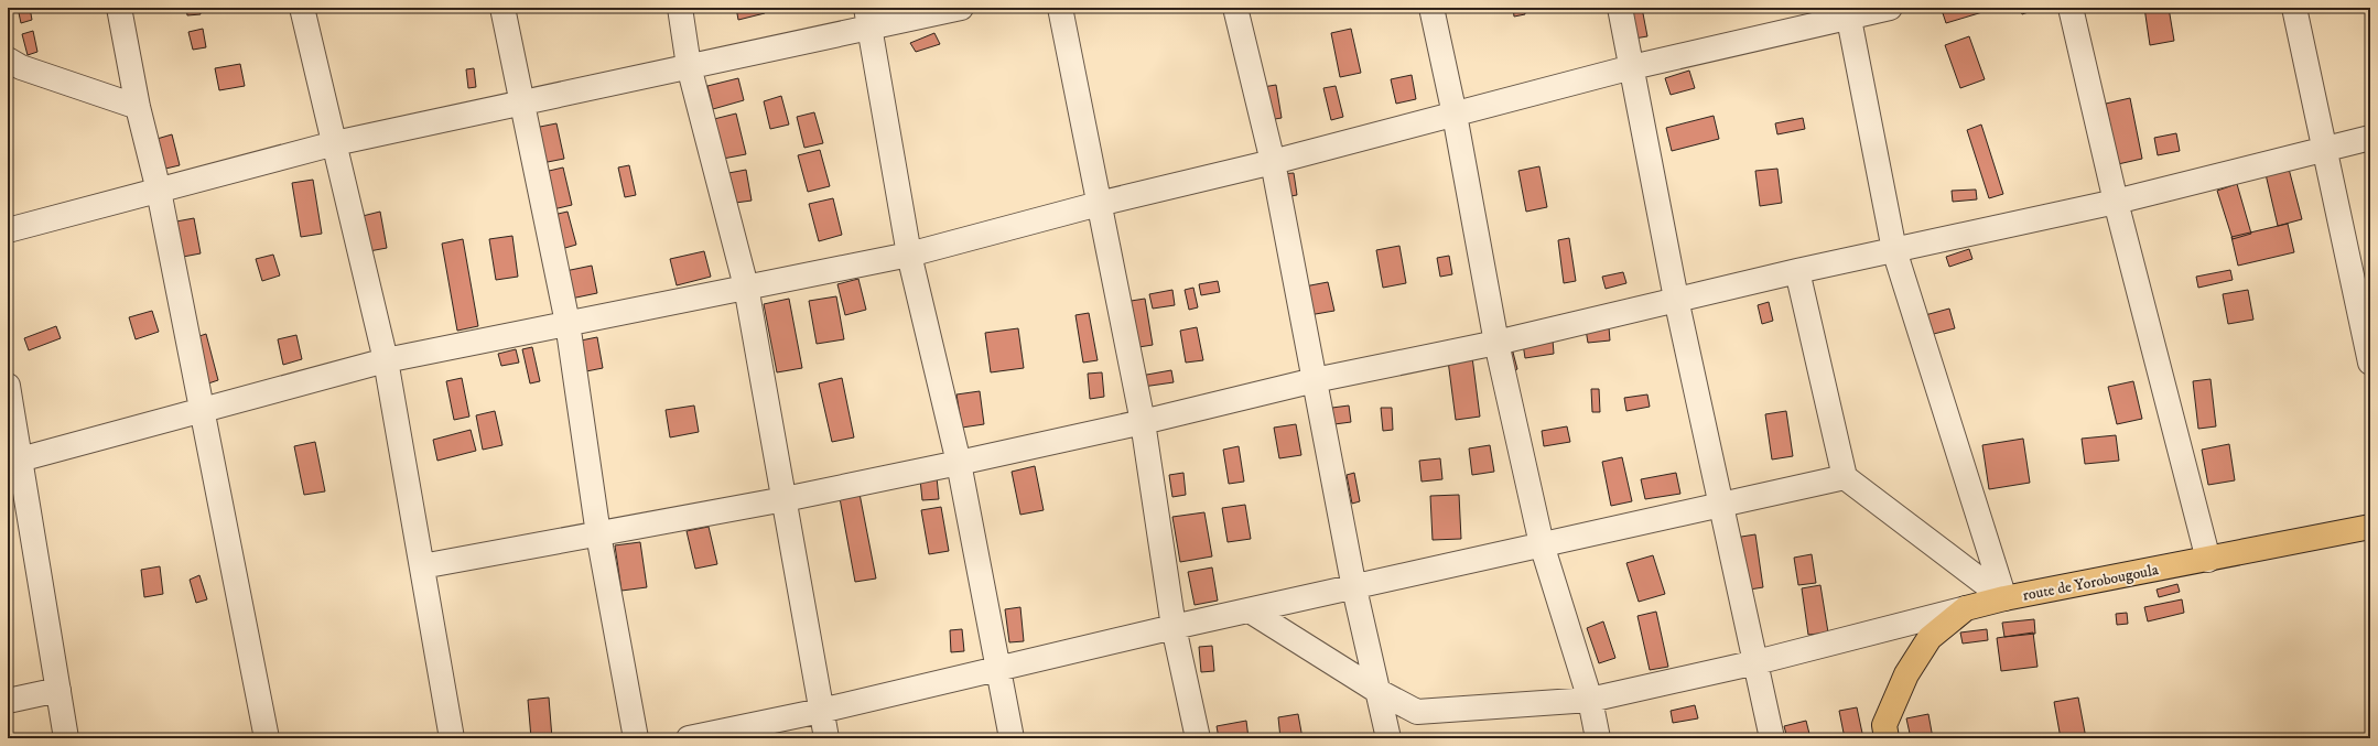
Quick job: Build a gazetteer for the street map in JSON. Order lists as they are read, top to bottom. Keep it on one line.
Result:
{"streets":{"main road":["route de Yorobougoula"]}}
